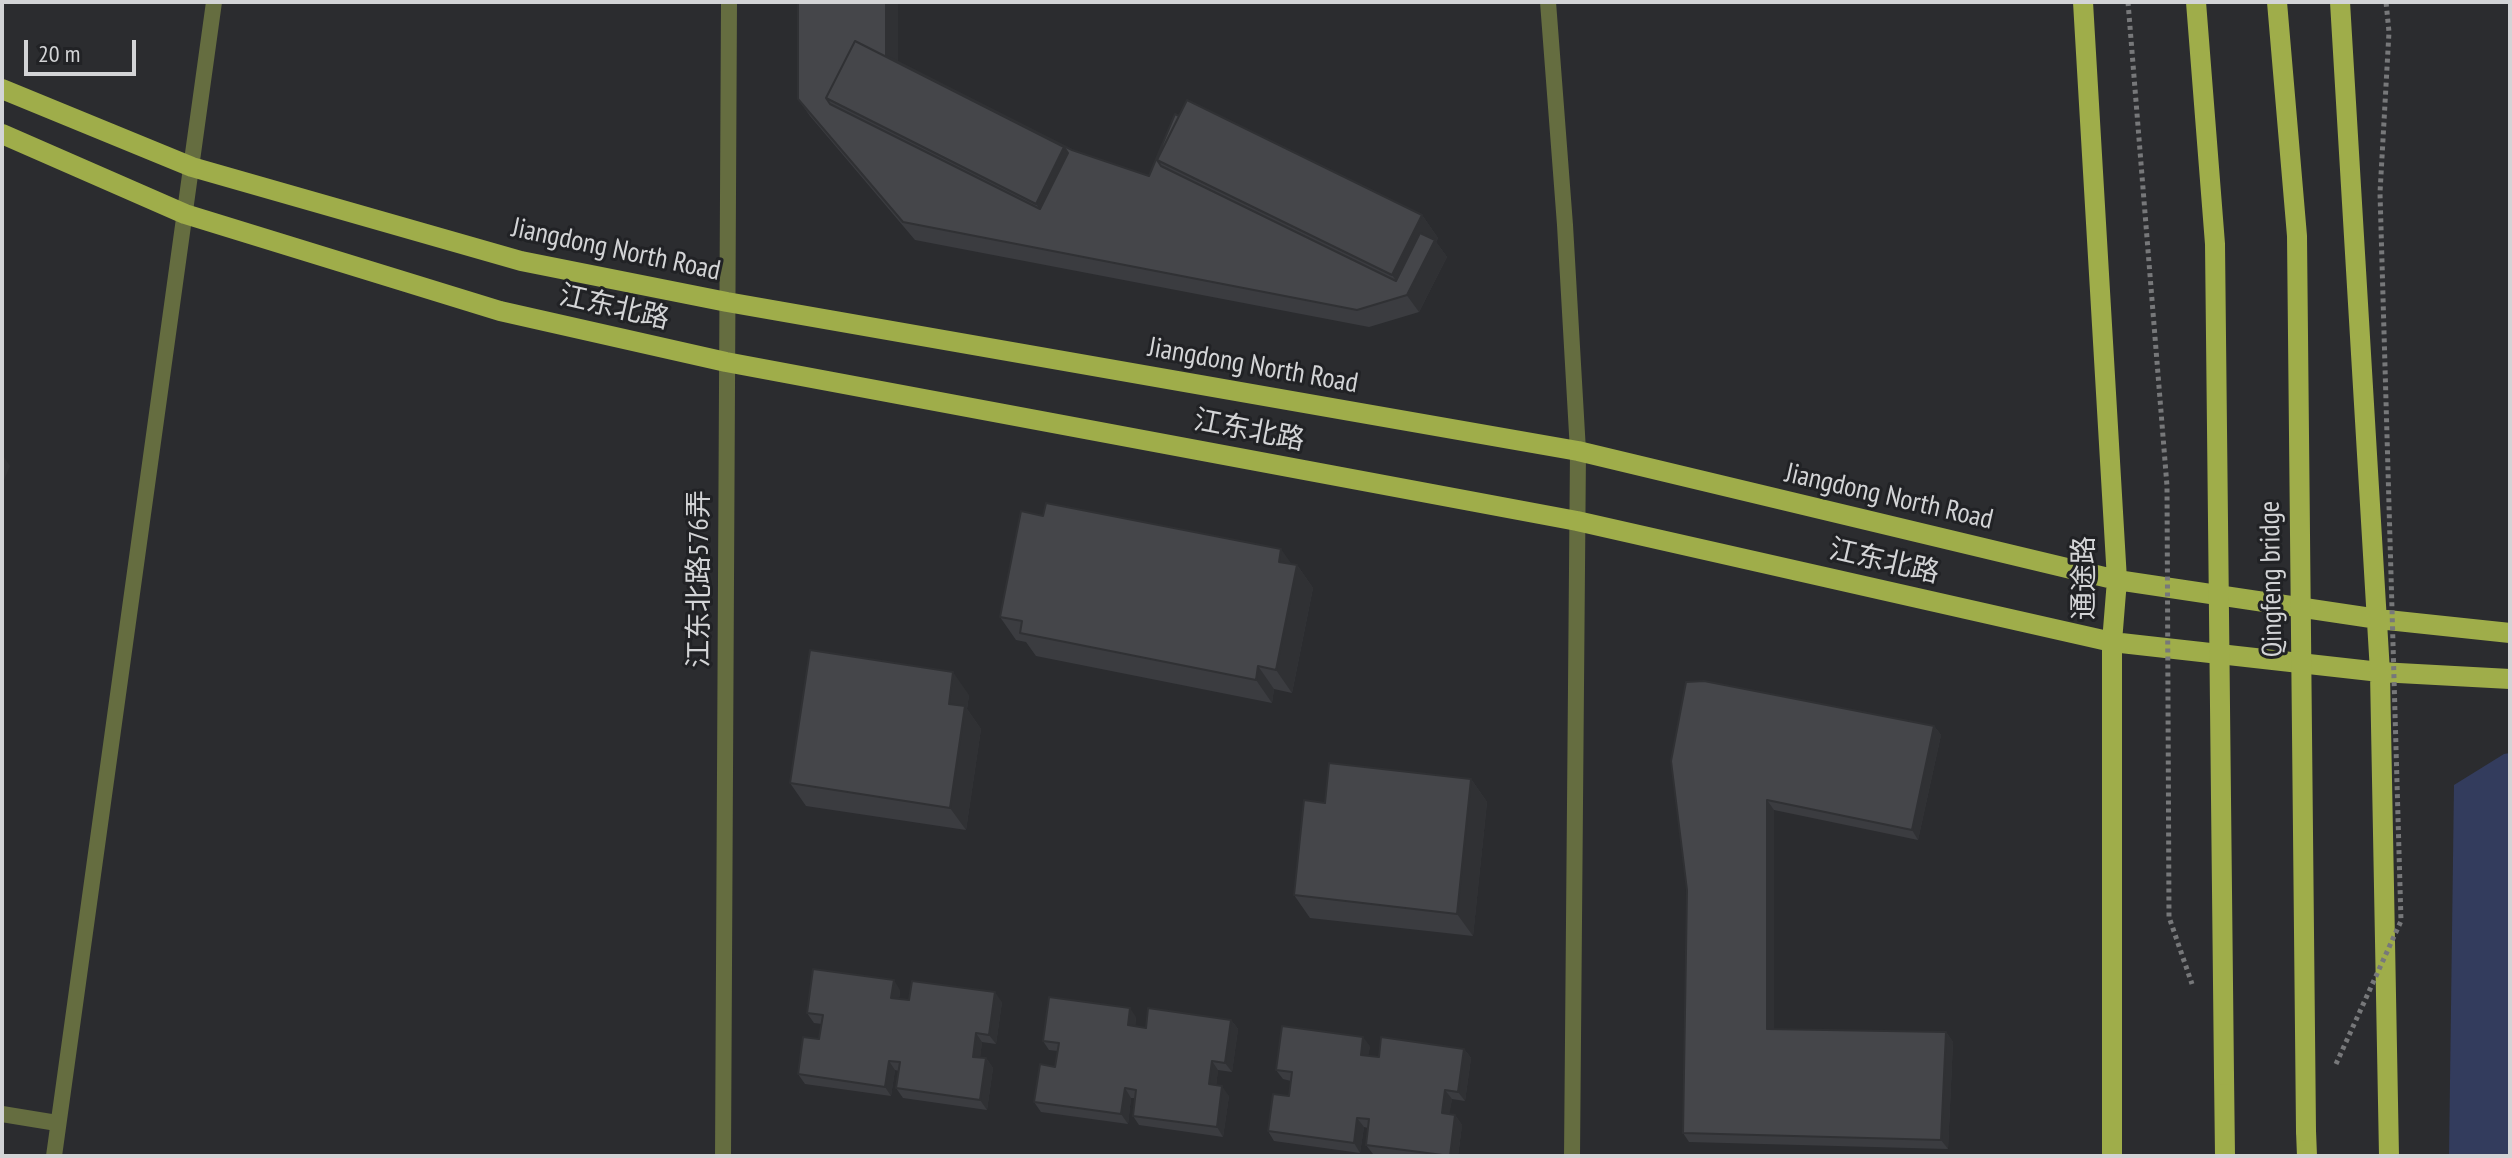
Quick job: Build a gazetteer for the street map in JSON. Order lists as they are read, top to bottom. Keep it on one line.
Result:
{"streets":{"main road":["Jiangdong North Road","江东北路","通途路","Qingfeng bridge"],"street":["江东北路576弄"]},"crossings":[["Jiangdong North Road","通途路"],["Jiangdong North Road","江东北路576弄"],["江东北路","通途路"],["江东北路","江东北路576弄"]],"scale_bar":"20 m"}
